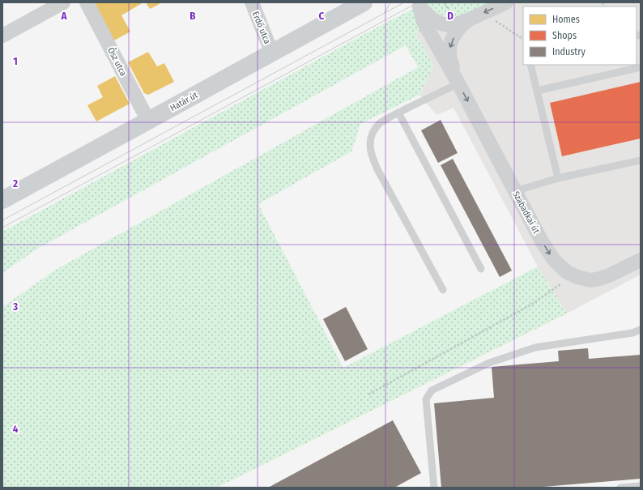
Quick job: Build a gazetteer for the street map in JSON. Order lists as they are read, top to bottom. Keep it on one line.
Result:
{"streets":{"main road":["Határ út"],"street":["Erdő utca","Ősz utca","Szabadkai út"]},"crossings":[["Erdő utca","Határ út"],["Ősz utca","Határ út"]],"one_way":["Szabadkai út"],"legend":["Homes","Shops","Industry"],"grid":{"columns":["A","B","C","D"],"rows":["1","2","3","4"]}}
